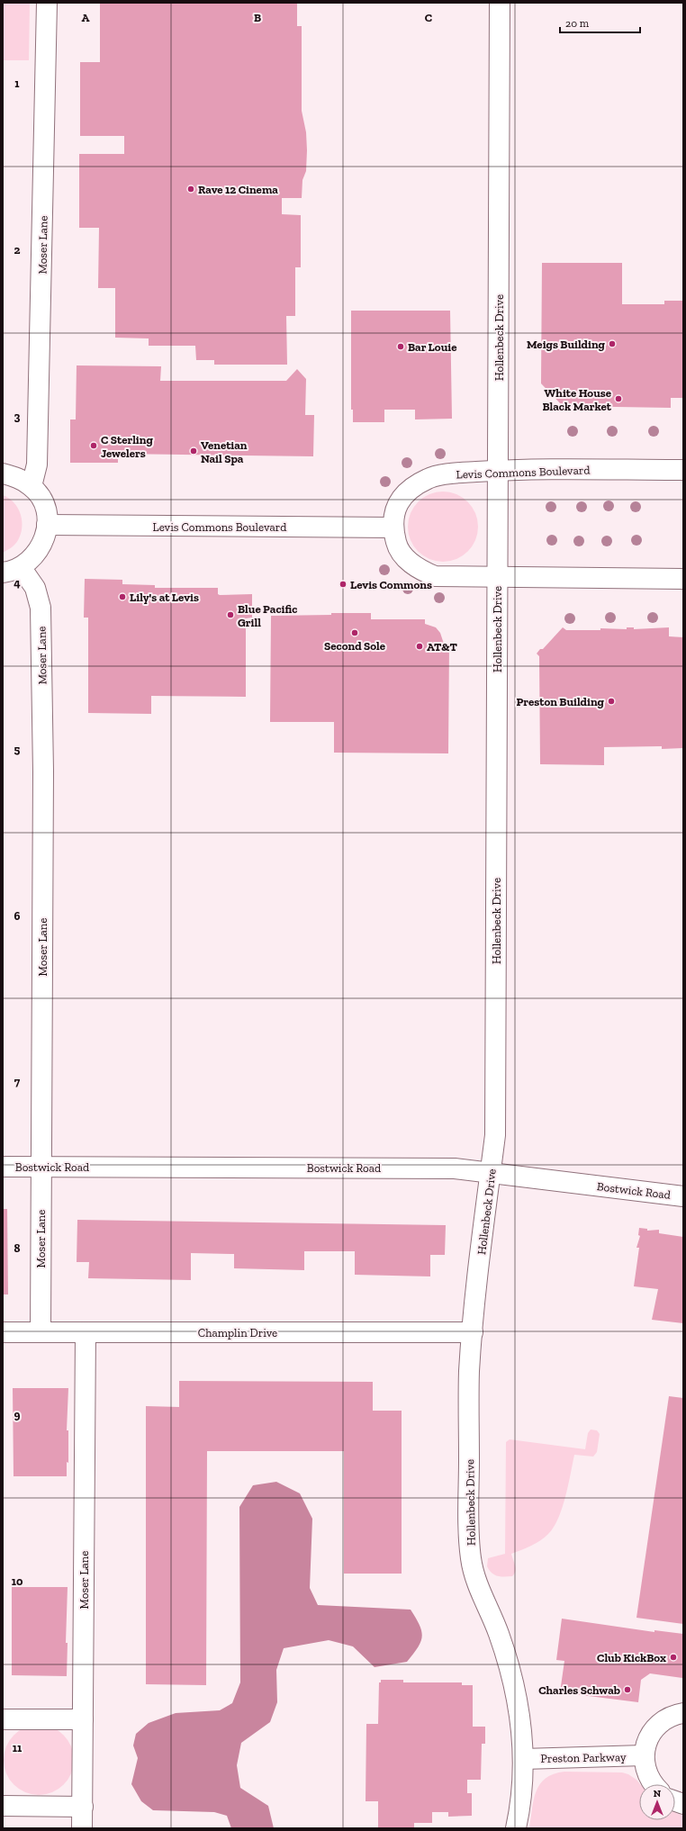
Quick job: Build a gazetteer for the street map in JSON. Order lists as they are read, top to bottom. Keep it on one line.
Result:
{"streets":{"street":["Moser Lane","Hollenbeck Drive","Levis Commons Boulevard","Bostwick Road","Champlin Drive","Preston Parkway"]},"crossings":[["Moser Lane","Bostwick Road"],["Moser Lane","Champlin Drive"],["Hollenbeck Drive","Levis Commons Boulevard"],["Hollenbeck Drive","Bostwick Road"],["Hollenbeck Drive","Champlin Drive"],["Hollenbeck Drive","Preston Parkway"]],"places":["Rave 12 Cinema","Meigs Building","Bar Louie","White House Black Market","C Sterling Jewelers","Venetian Nail Spa","Levis Commons","Lily's at Levis","Blue Pacific Grill","Second Sole","AT&T","Preston Building","Club KickBox","Charles Schwab"],"scale_bar":"20 m","north":"top","grid":{"columns":["A","B","C"],"rows":["1","2","3","4","5","6","7","8","9","10","11"]}}
